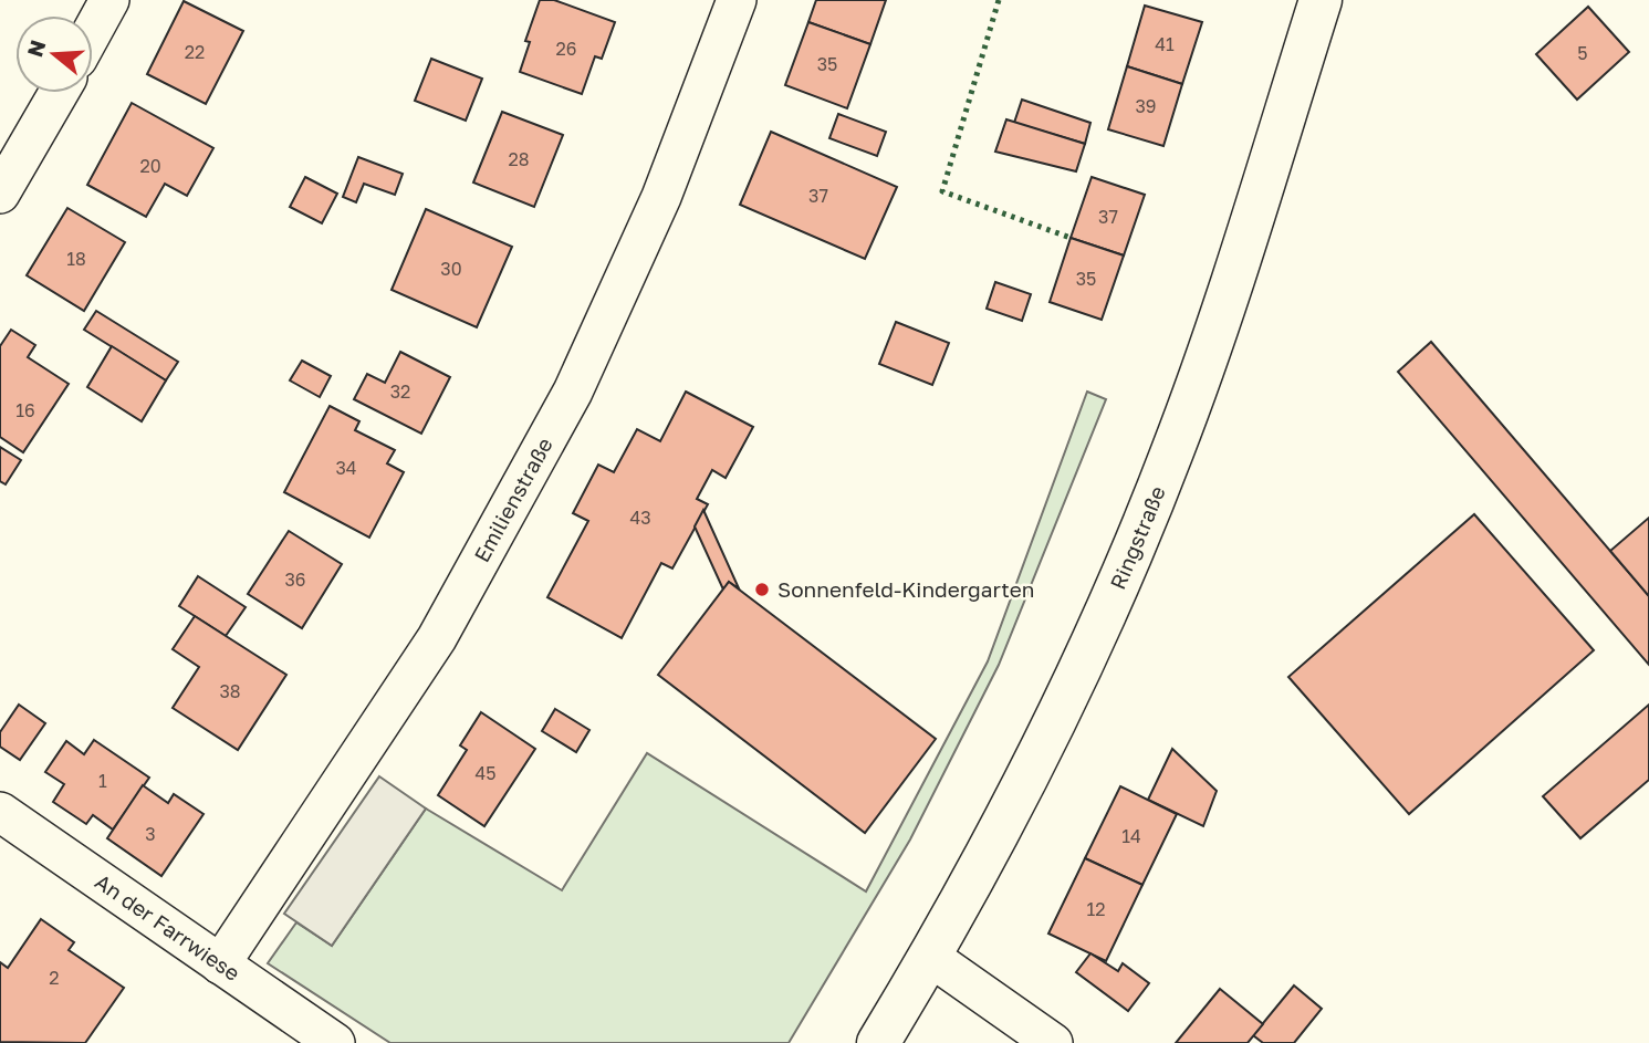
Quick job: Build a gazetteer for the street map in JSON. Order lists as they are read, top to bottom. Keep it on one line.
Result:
{"streets":{"street":["Emilienstraße","Ringstraße","An der Farrwiese"]},"crossings":[["Emilienstraße","An der Farrwiese"]],"places":["Sonnenfeld-Kindergarten"],"house_numbers":["41","26","22","5","35","39","28","20","37","37","18","30","35","32","16","34","43","36","38","45","1","3","14","12","2"],"north":"left"}
